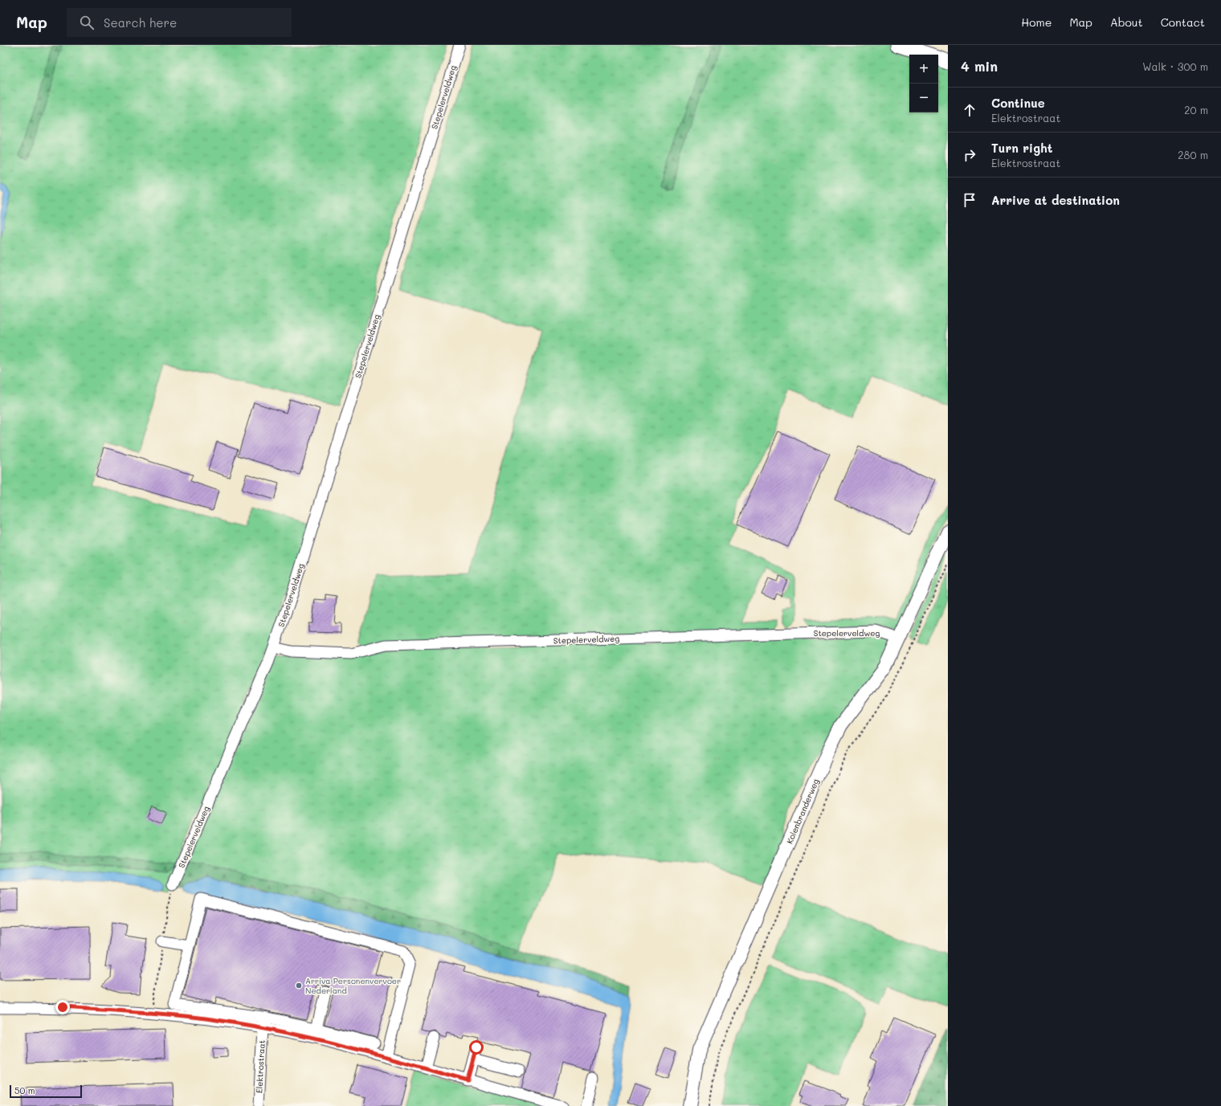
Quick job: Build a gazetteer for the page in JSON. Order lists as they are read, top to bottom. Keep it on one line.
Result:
{"streets":{"main road":["Kolenbranderweg"],"street":["Stepelerveldweg","Elektrostraat"]},"crossings":[["Stepelerveldweg","Kolenbranderweg"]],"places":["Arriva Personenvervoer Nederland"],"scale_bar":"50 m","page":{"header":"Map","search":"Search here","nav":["Home","Map","About","Contact"],"heading":["4 min","Walk · 300 m"],"map_buttons":["+","−"],"list":[["Continue","Elektrostraat","20 m"],["Turn right","Elektrostraat","280 m"],"Arrive at destination"],"scale":"50 m"}}
